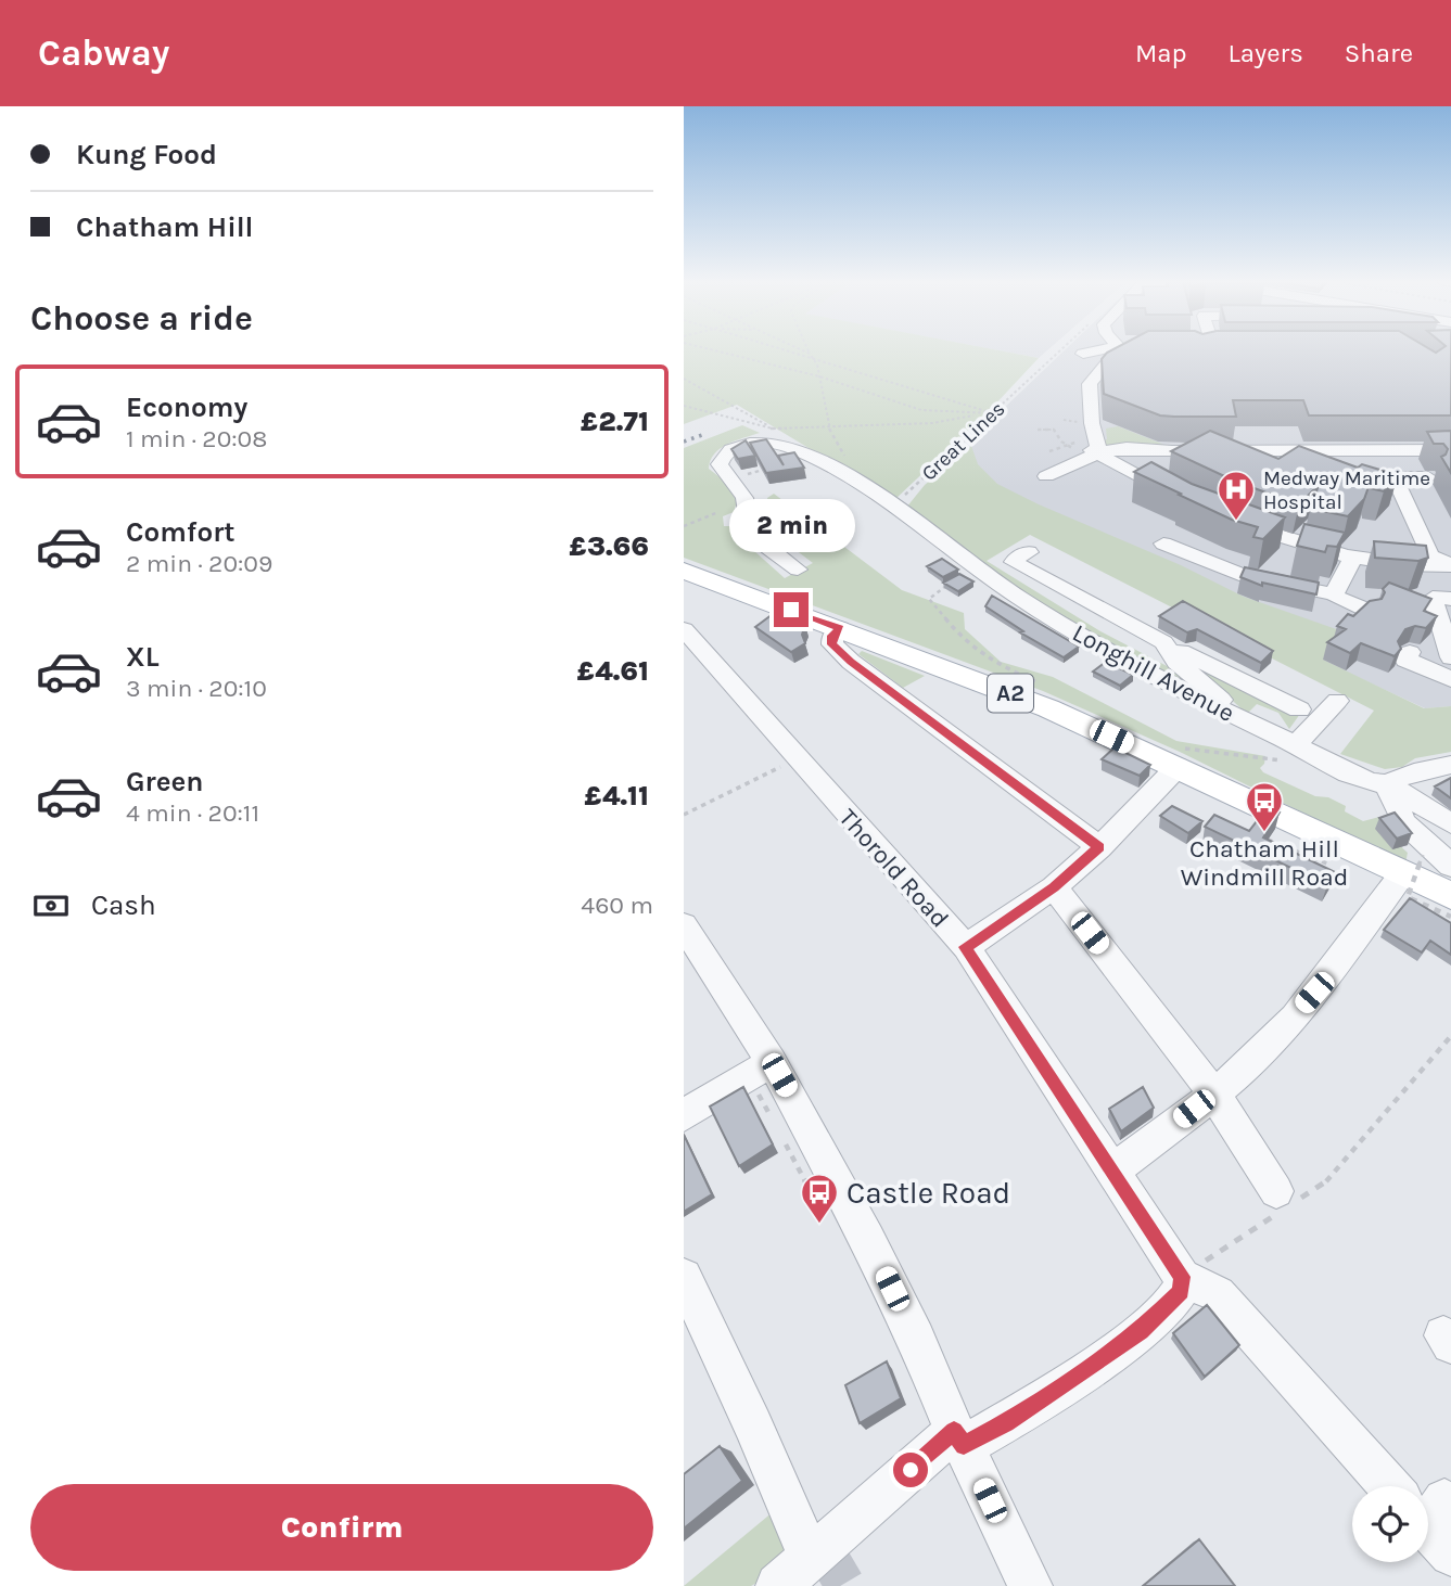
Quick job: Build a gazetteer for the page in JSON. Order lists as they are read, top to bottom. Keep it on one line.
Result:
{"streets":{"main road":["A2"],"street":["Longhill Avenue","Thorold Road"],"path":["Great Lines"]},"crossings":[["Great Lines","Longhill Avenue"]],"places":{"hospital":["Medway Maritime Hospital"],"bus stop":["Chatham Hill Windmill Road","Castle Road"]},"page":{"header":"Cabway","nav":["Map","Layers","Share"],"banner":["Kung Food","Chatham Hill"],"heading":"Choose a ride","list":[{"name":"Economy","note":"1 min · 20:08","value":"£2.71"},{"name":"Comfort","note":"2 min · 20:09","value":"£3.66"},{"name":"XL","note":"3 min · 20:10","value":"£4.61"},{"name":"Green","note":"4 min · 20:11","value":"£4.11"}],"bubble":"2 min","pay":["Cash","460 m"],"buttons":"Confirm"}}
